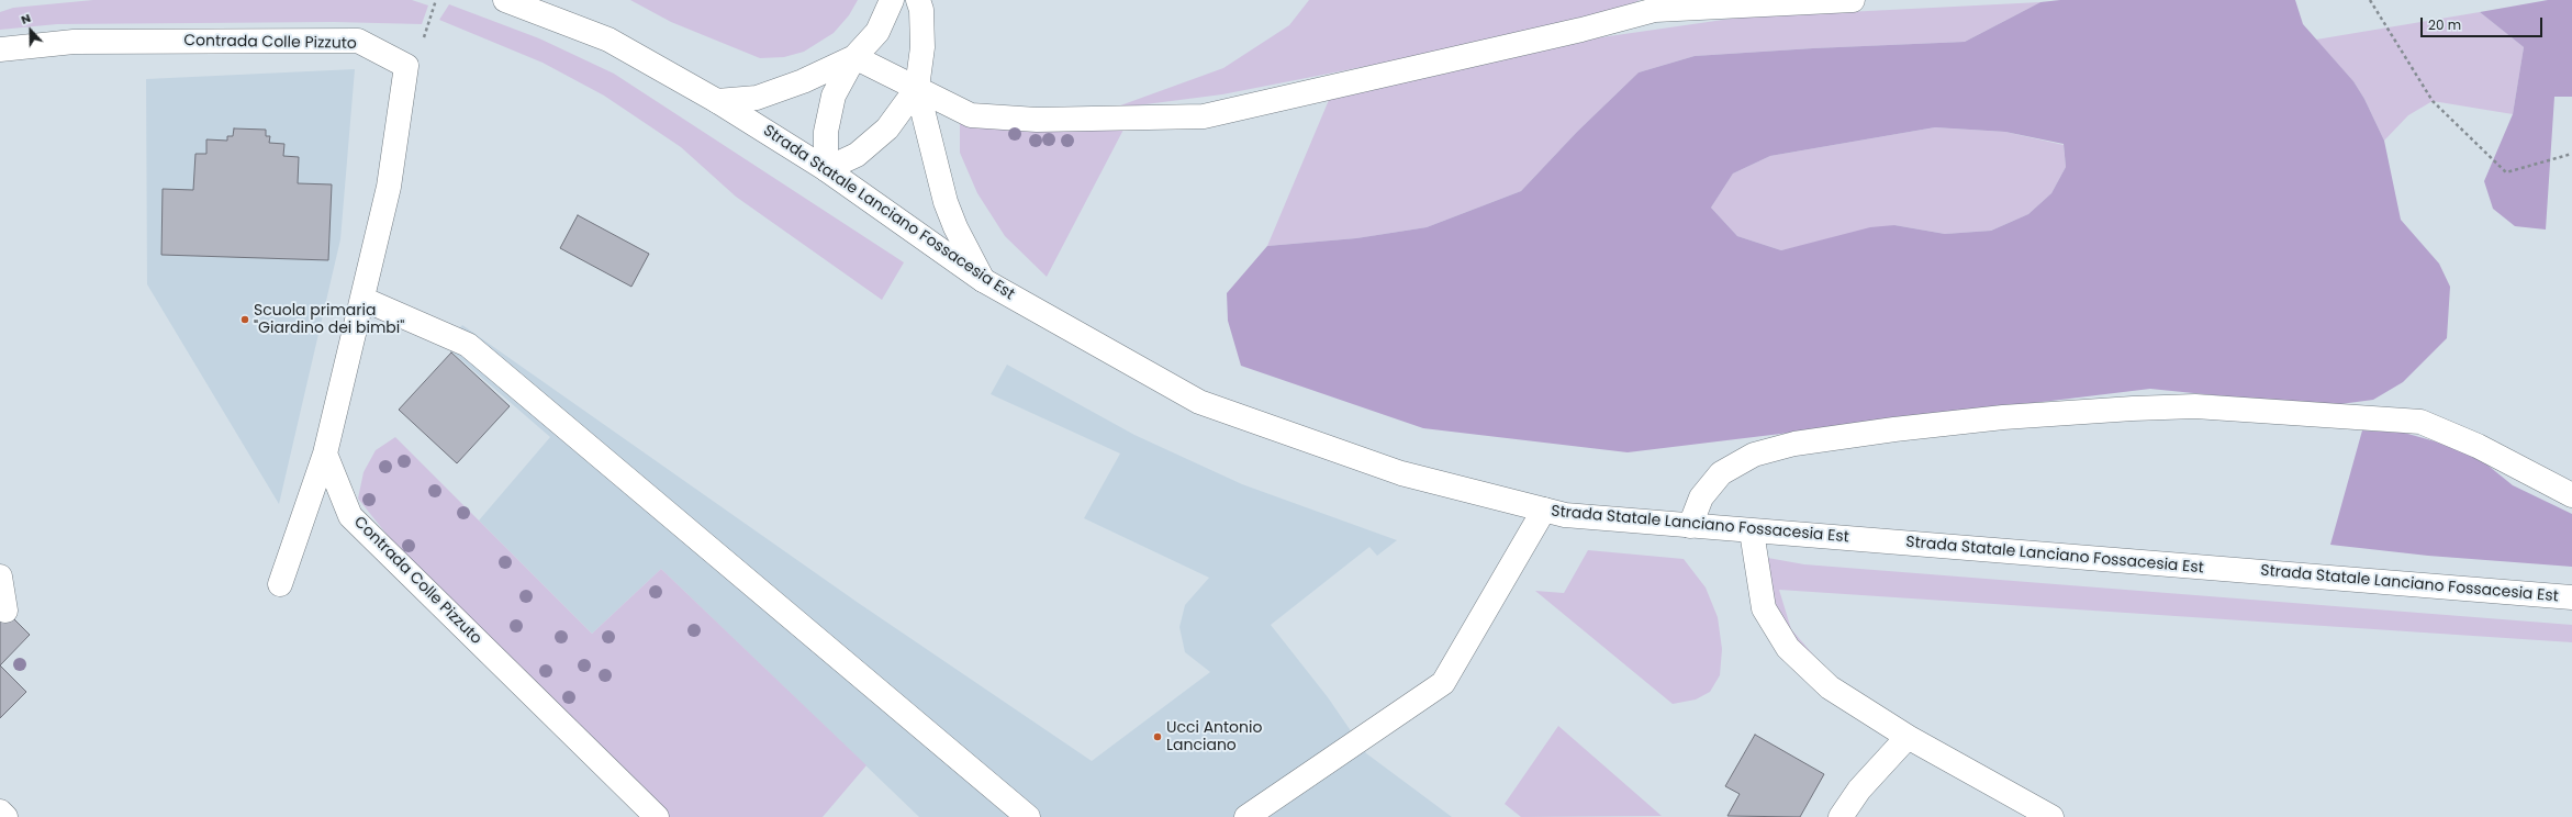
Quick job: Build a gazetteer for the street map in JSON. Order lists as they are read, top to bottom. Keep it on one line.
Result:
{"streets":{"street":["Contrada Colle Pizzuto","Strada Statale Lanciano Fossacesia Est"]},"places":["Scuola primaria \"Giardino dei bimbi\"","Ucci Antonio Lanciano"],"scale_bar":"20 m","north":"top"}
